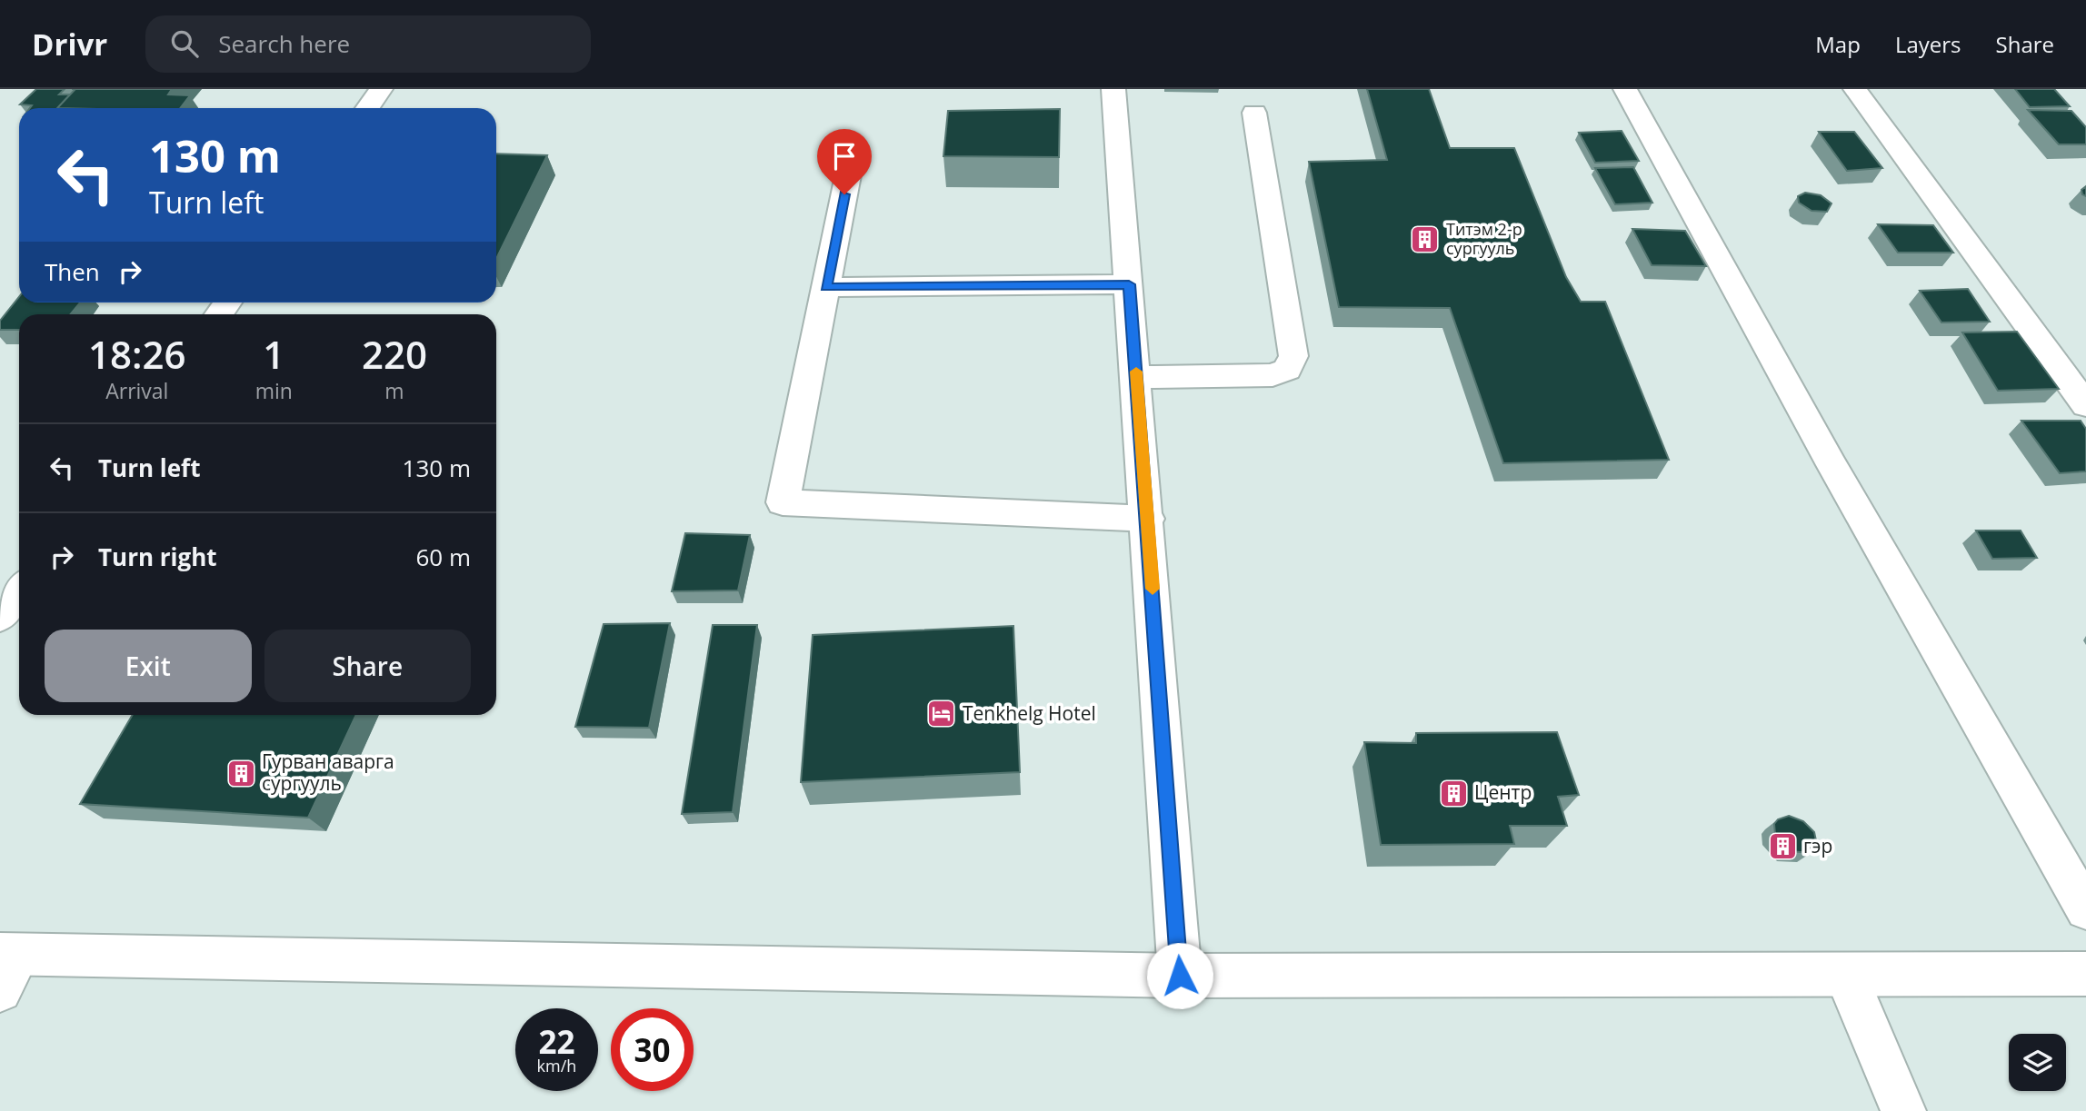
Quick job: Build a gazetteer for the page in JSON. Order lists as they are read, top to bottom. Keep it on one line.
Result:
{"places":{"building":["Титэм 2-р сургууль","Гурван аварга сургууль","Центр","гэр"],"hotel":["Tenkhelg Hotel"]},"page":{"header":"Drivr","search":"Search here","nav":["Map","Layers","Share"],"turn":["130 m","Turn left"],"then":"Then","eta":["18:26","Arrival","1","min","220","m"],"list":[{"name":"Turn left","value":"130 m"},{"name":"Turn right","value":"60 m"}],"buttons":["Exit","Share"],"speed":"22 km/h","limit":"30"}}
